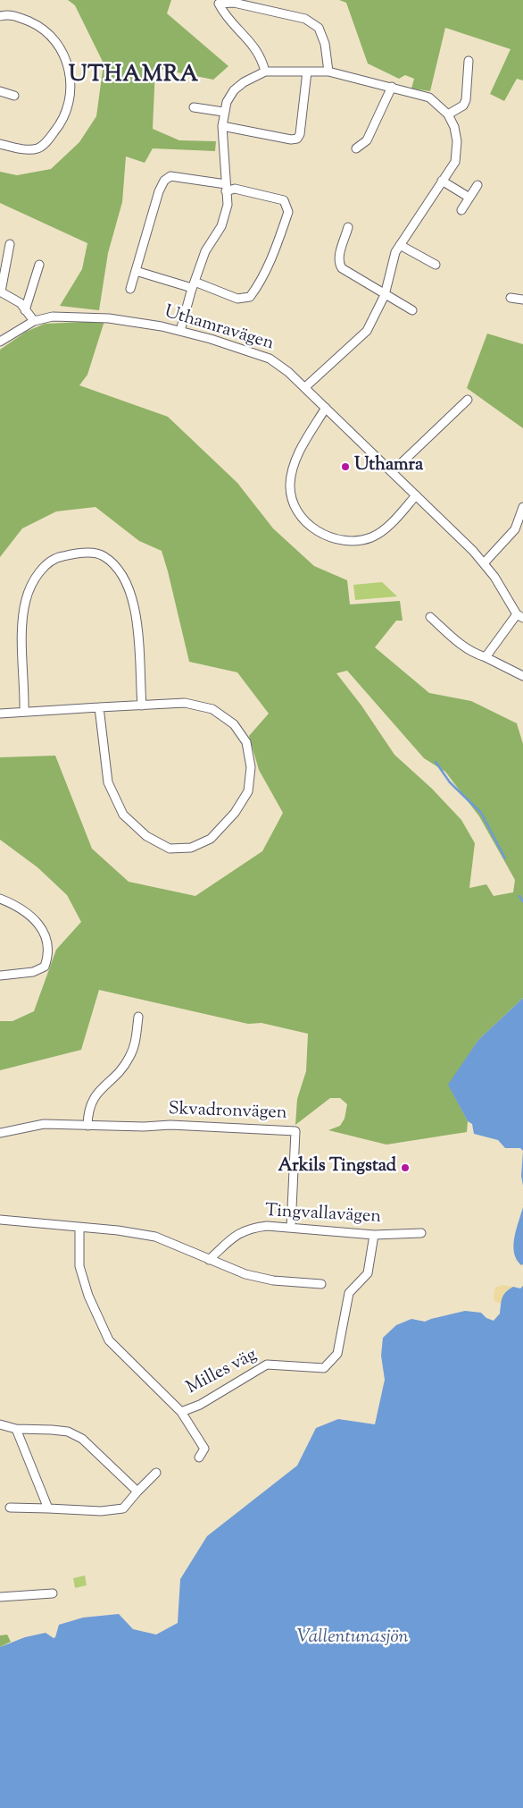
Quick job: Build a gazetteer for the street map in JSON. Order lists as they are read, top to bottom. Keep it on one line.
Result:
{"streets":{"street":["Uthamravägen","Skvadronvägen","Tingvallavägen","Milles väg"]},"crossings":[["Skvadronvägen","Tingvallavägen"],["Tingvallavägen","Milles väg"]],"districts":["UTHAMRA"],"water":["Vallentunasjön"],"places":["Uthamra","Arkils Tingstad"]}
